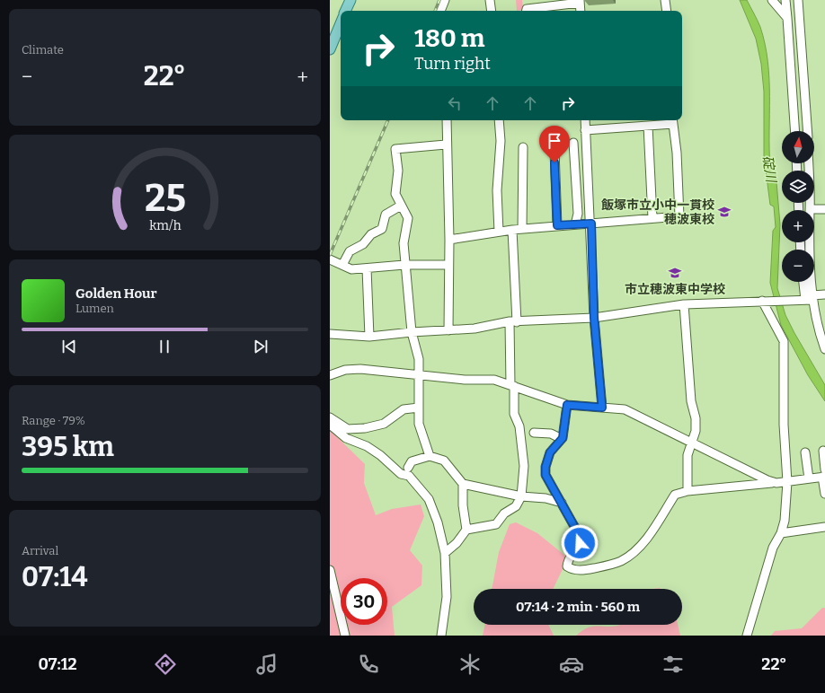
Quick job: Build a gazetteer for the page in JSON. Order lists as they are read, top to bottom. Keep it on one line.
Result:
{"water":["碇川"],"places":{"school or university":["飯塚市立小中一貫校 穂波東校","市立穂波東中学校"]},"north":"top","page":{"tile":["Climate",["Range · 79%","395 km"],["Arrival","07:14"]],"turn":["180 m","Turn right"],"heat":["−","22°","+"],"map_buttons":["+","−"],"song":["Golden Hour","Lumen"],"limit":"30","trip":"07:14 · 2 min · 560 m","tabs":["07:12","22°"],"gauge":["25","km/h"]}}
